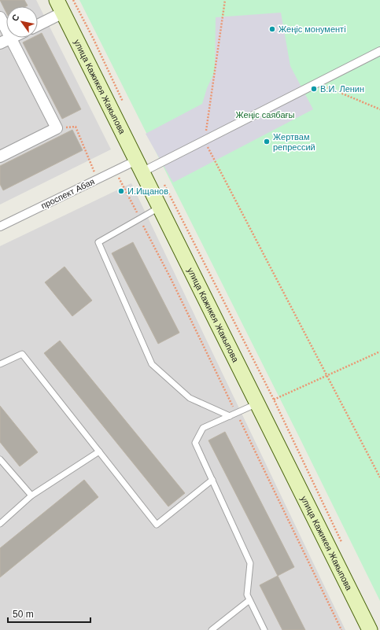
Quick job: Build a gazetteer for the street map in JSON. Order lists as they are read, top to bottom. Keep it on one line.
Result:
{"streets":{"main road":["улица Кажикея Жакыпова"],"street":["проспект Абая"]},"crossings":[["улица Кажикея Жакыпова","проспект Абая"]],"parks":["Жеңіс саябағы"],"places":["Жеңіс монументі","В.И. Ленин","Жертвам репрессий","И.Ищанов"],"scale_bar":"50 m","north":"top left"}
